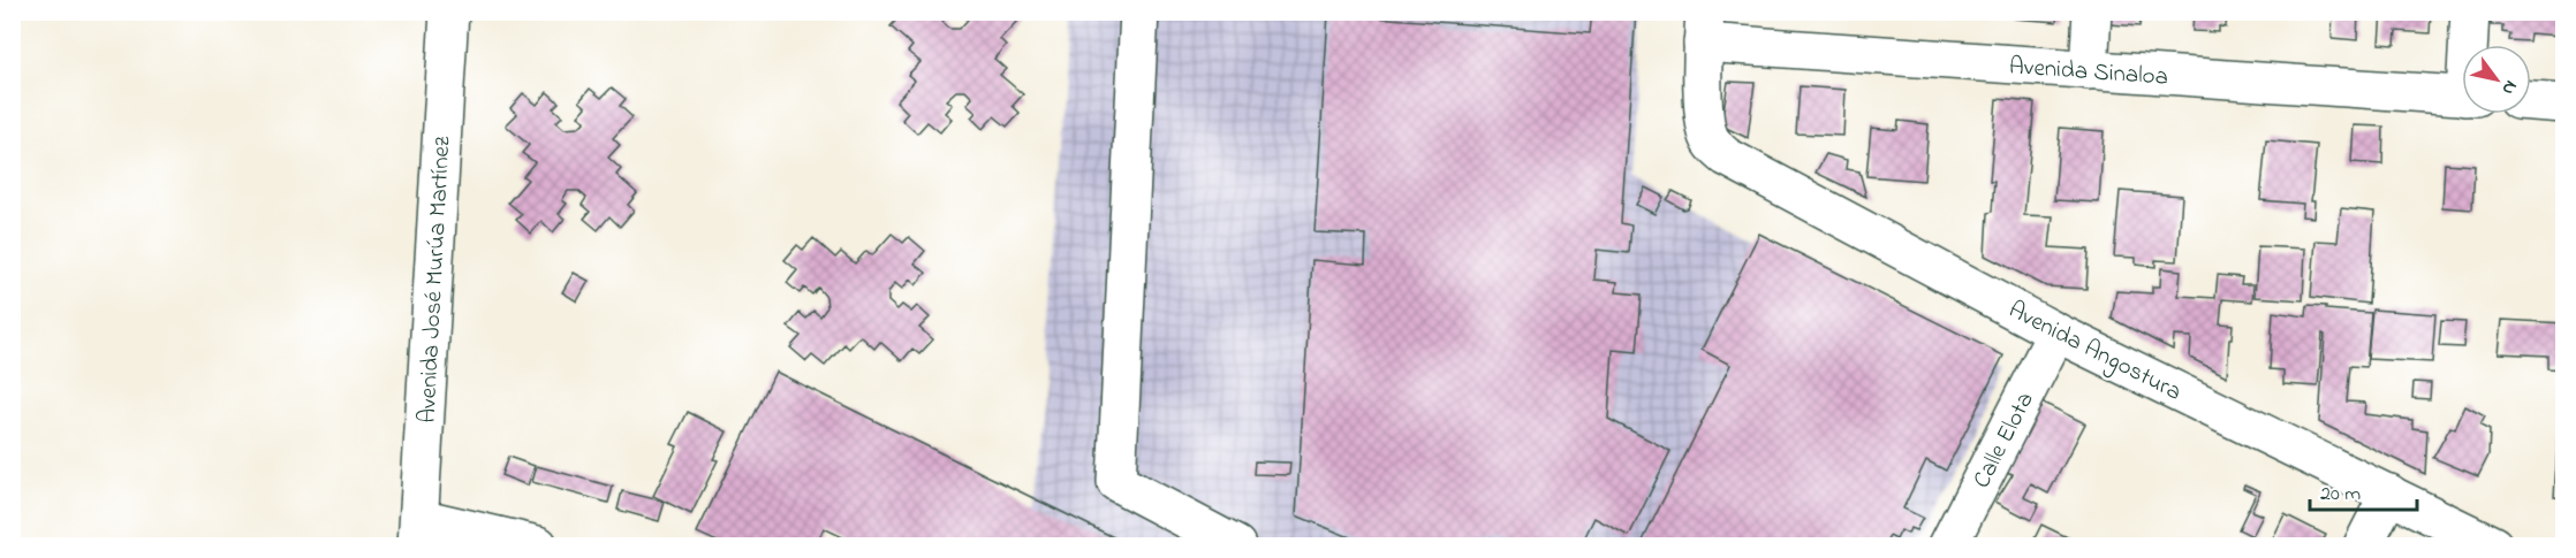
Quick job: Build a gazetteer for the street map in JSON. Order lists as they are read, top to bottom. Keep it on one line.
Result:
{"streets":{"street":["Avenida Sinaloa","Avenida José Murúa Martínez","Avenida Angostura","Calle Elota"]},"crossings":[["Avenida Sinaloa","Avenida Angostura"],["Avenida Angostura","Calle Elota"]],"scale_bar":"20 m","north":"bottom right"}
